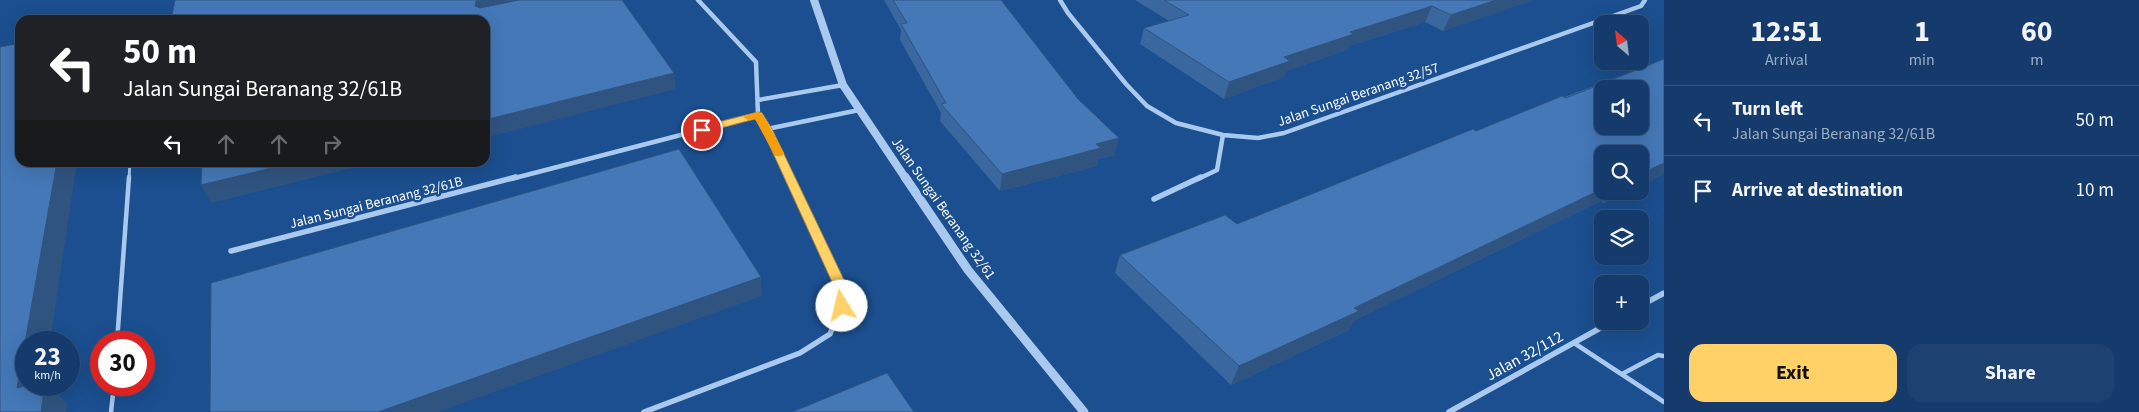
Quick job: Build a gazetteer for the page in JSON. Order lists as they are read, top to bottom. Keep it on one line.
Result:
{"streets":{"street":["Jalan Sungai Beranang 32/57","Jalan Sungai Beranang 32/61B","Jalan Sungai Beranang 32/61","Jalan 32/112"]},"north":"top left","page":{"eta":["12:51","Arrival","1","min","60","m"],"map_buttons":"+","turn":["50 m","Jalan Sungai Beranang 32/61B"],"list":[{"name":"Turn left","note":"Jalan Sungai Beranang 32/61B","value":"50 m"},{"name":"Arrive at destination","value":"10 m"}],"speed":"23 km/h","limit":"30","buttons":["Exit","Share"]}}
